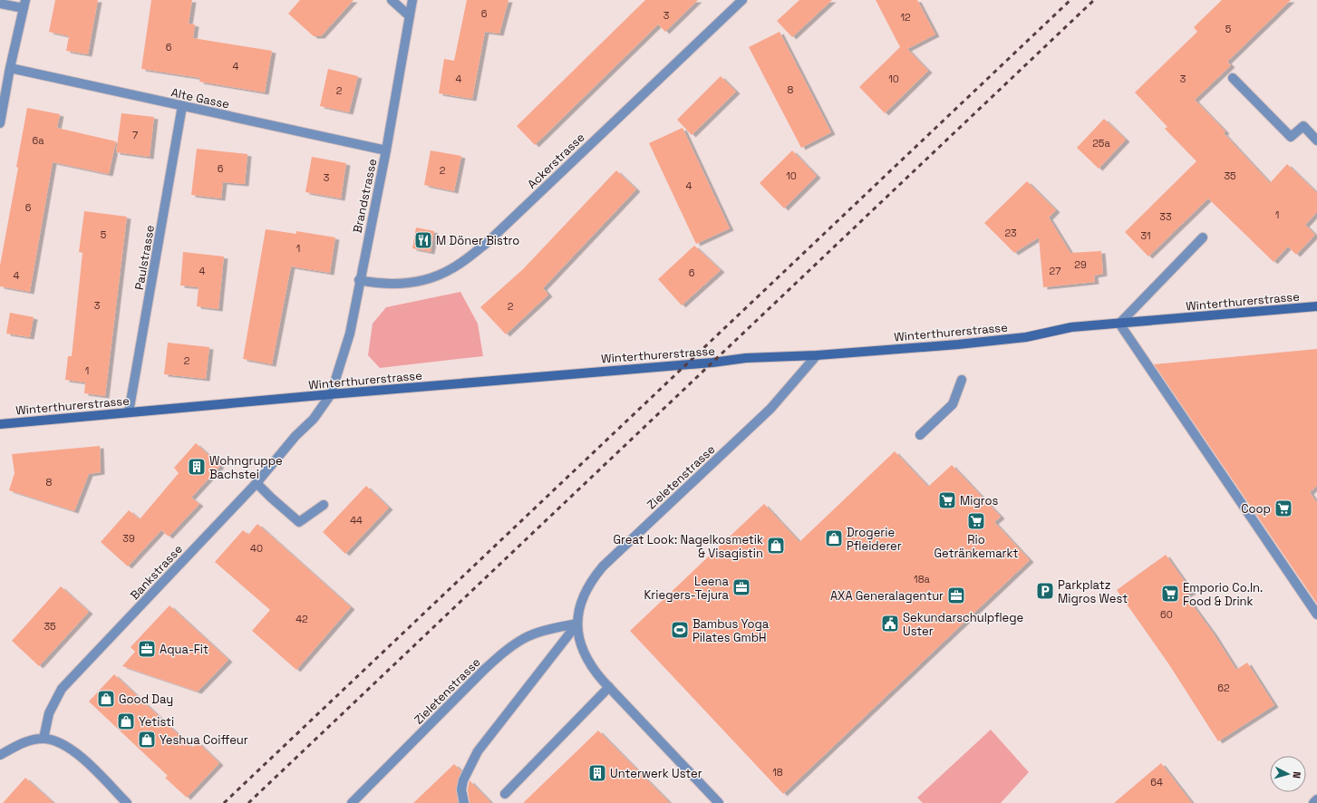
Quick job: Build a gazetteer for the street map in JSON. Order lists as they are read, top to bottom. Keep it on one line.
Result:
{"streets":{"main road":["Winterthurerstrasse"],"street":["Alte Gasse","Ackerstrasse","Brandstrasse","Paulstrasse","Zieletenstrasse","Bankstrasse"]},"crossings":[["Alte Gasse","Brandstrasse"],["Alte Gasse","Paulstrasse"],["Ackerstrasse","Brandstrasse"],["Brandstrasse","Winterthurerstrasse"],["Brandstrasse","Bankstrasse"],["Paulstrasse","Winterthurerstrasse"],["Winterthurerstrasse","Zieletenstrasse"],["Winterthurerstrasse","Bankstrasse"]],"places":{"restaurant":["M Döner Bistro"],"building":["Wohngruppe Bachstei","Unterwerk Uster"],"supermarket":["Migros","Coop","Rio Getränkemarkt","Emporio Co.In. Food & Drink"],"shop":["Drogerie Pfleiderer","Great Look: Nagelkosmetik & Visagistin","Good Day","Yetisti","Yeshua Coiffeur"],"office":["Leena Kriegers-Tejura","AXA Generalagentur","Aqua-Fit"],"parking":["Parkplatz Migros West"],"public building":["Sekundarschulpflege Uster"],"sports":["Bambus Yoga Pilates GmbH"]},"house_numbers":["6","3","12","5","6","4","4","10","3","8","2","7","6a","25a","6","2","10","35","3","4","6","1","33","23","5","31","1","29","4","27","6","4","3","2","2","1","8","44","39","40","18a","60","42","35","62","18","64"],"north":"right"}
